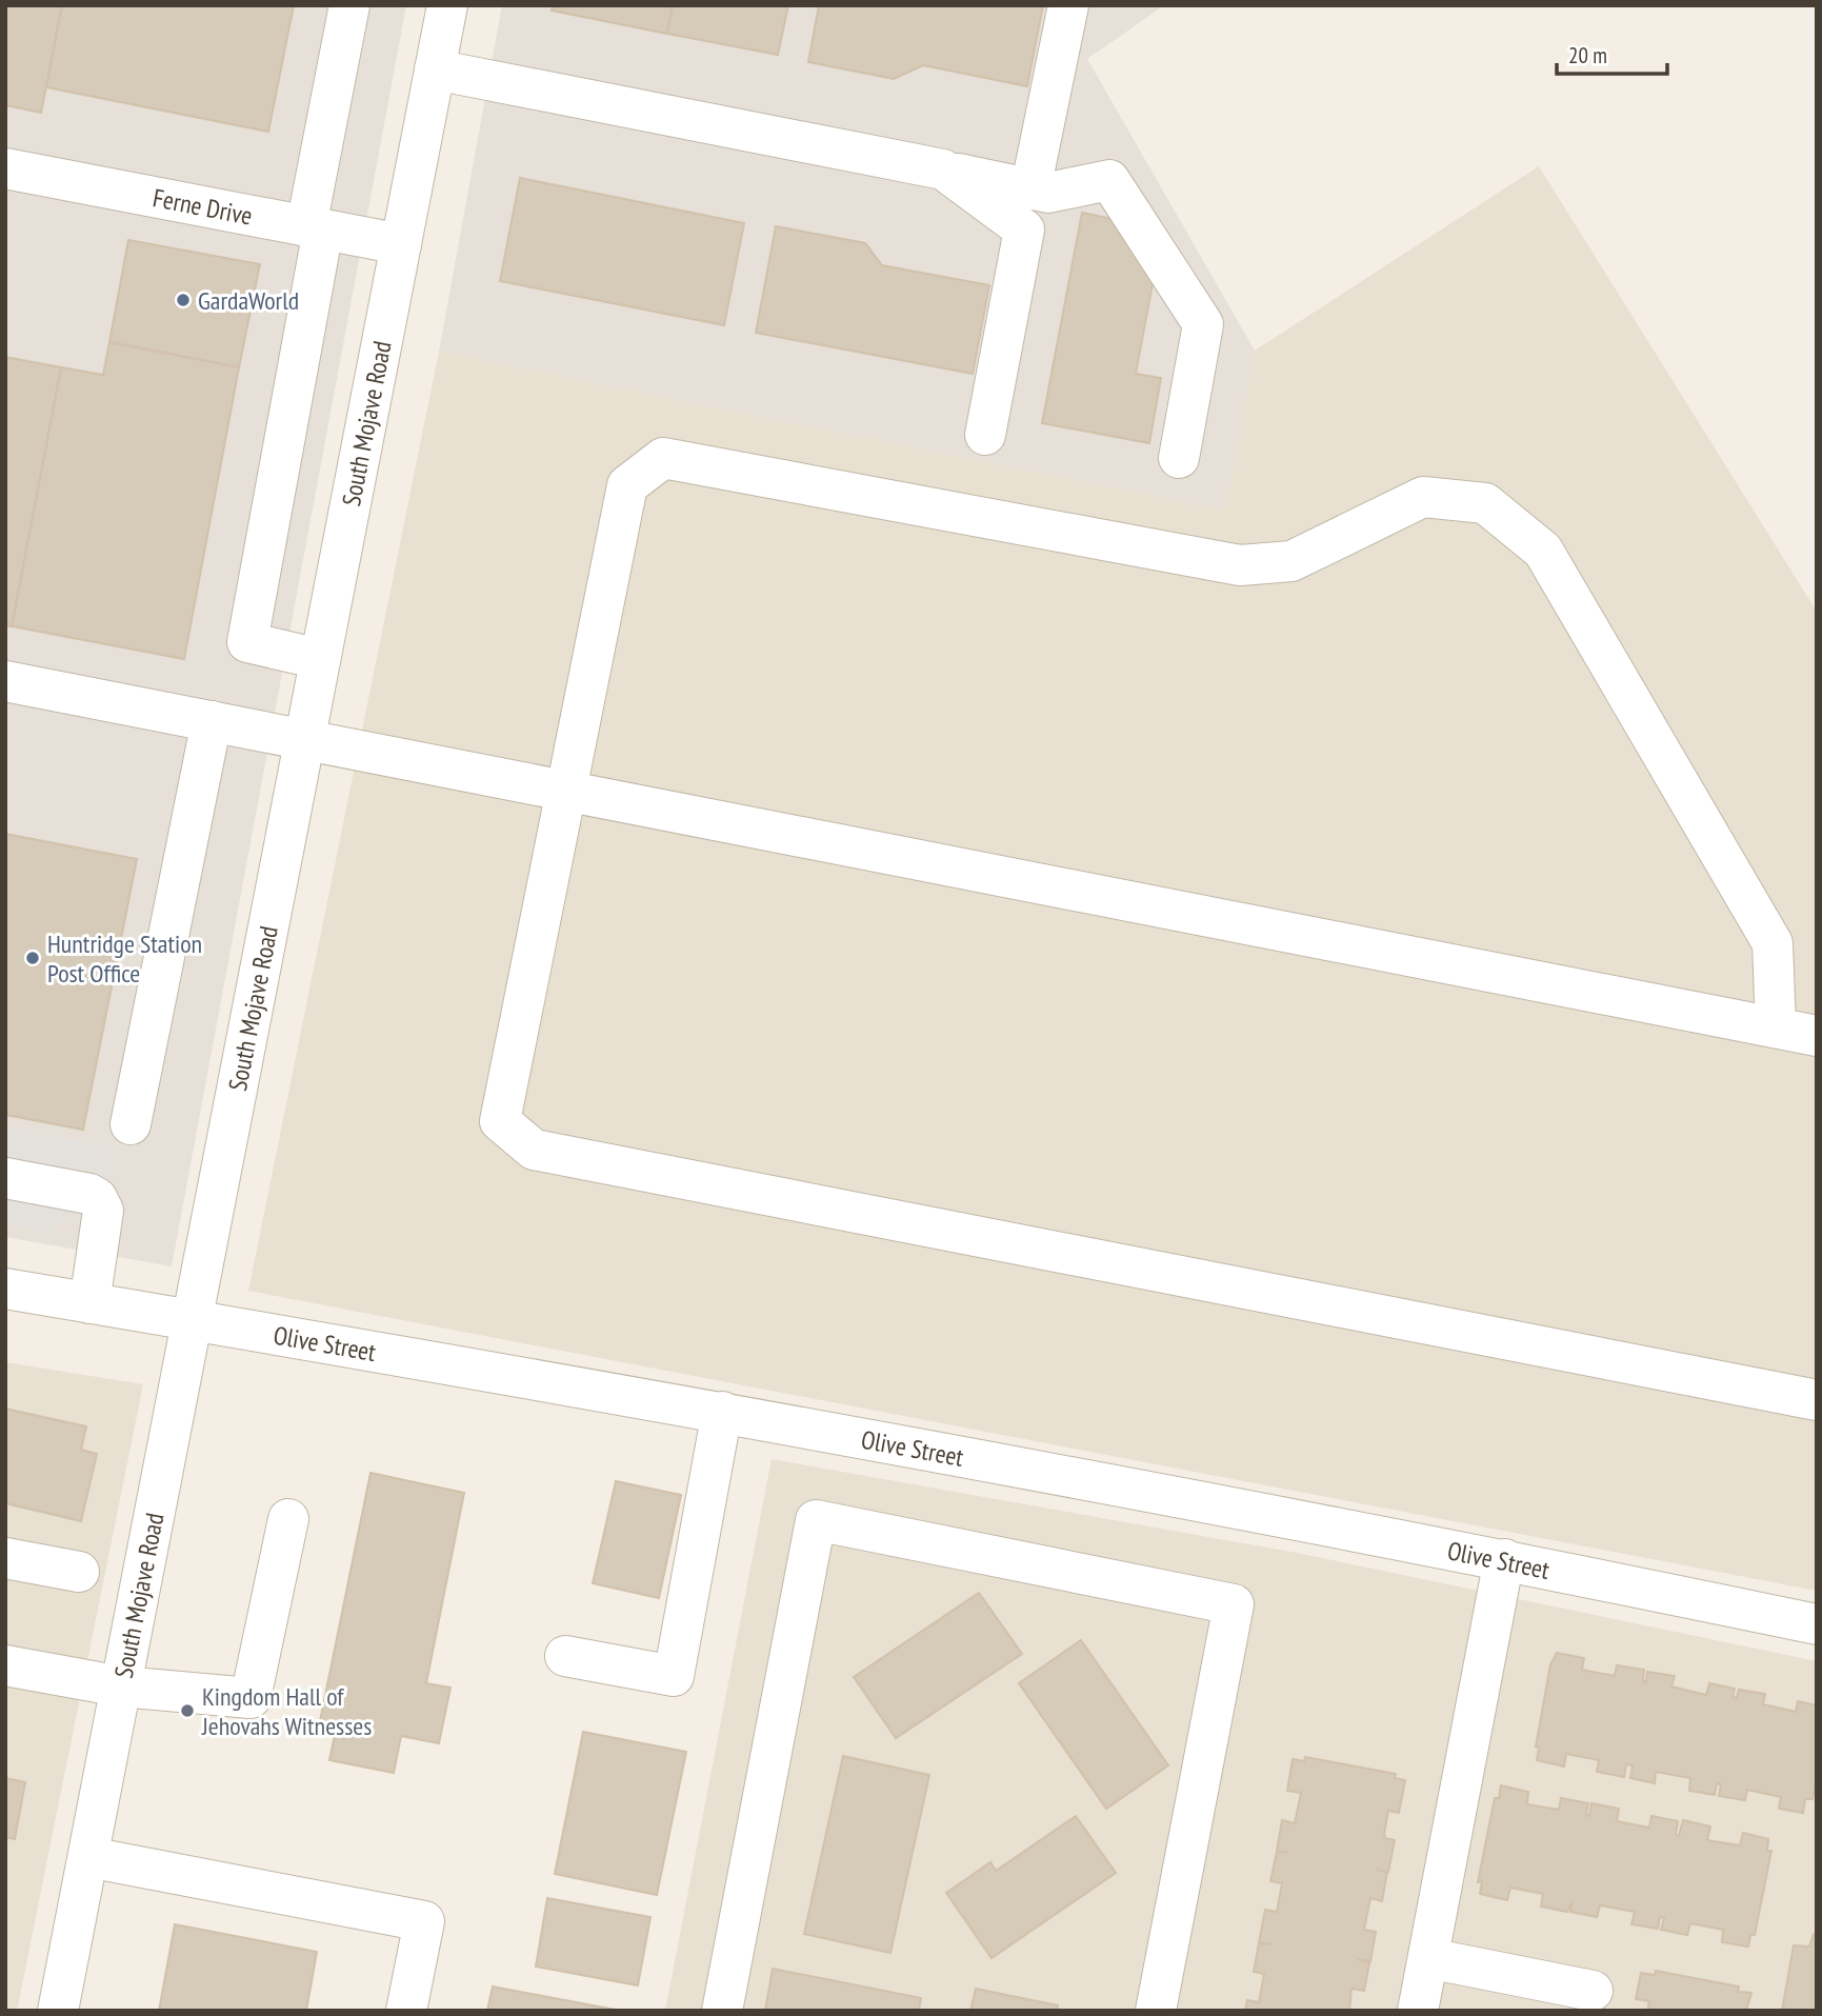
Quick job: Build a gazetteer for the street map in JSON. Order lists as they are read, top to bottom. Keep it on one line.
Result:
{"streets":{"street":["Ferne Drive","South Mojave Road","Olive Street"]},"crossings":[["Ferne Drive","South Mojave Road"],["South Mojave Road","Olive Street"]],"places":["GardaWorld","Huntridge Station Post Office","Kingdom Hall of Jehovahs Witnesses"],"scale_bar":"20 m"}
